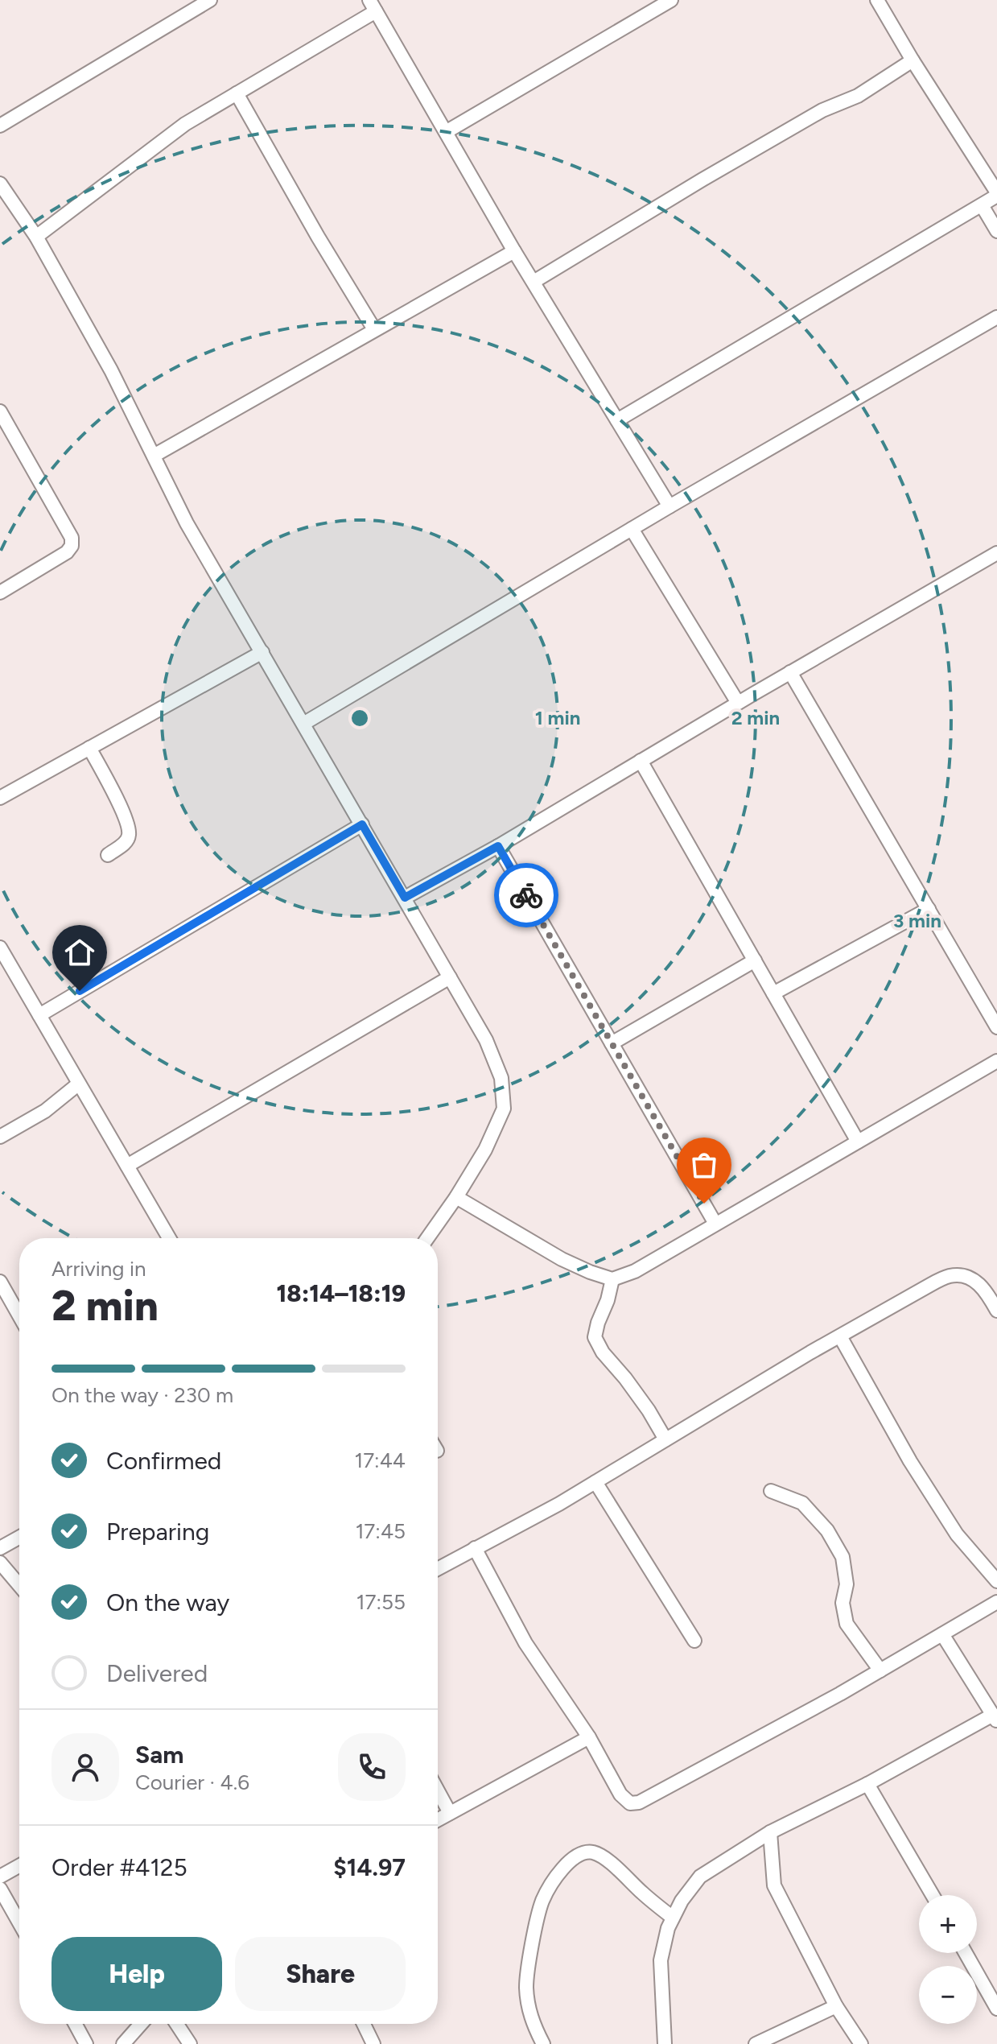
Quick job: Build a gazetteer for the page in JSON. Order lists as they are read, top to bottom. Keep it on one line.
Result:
{"page":{"heading":["2 min","Arriving in","18:14–18:19"],"panel":["Sam","Courier · 4.6","Order #4125","$14.97"],"bar":"On the way · 230 m","list":[["Confirmed","17:44"],["Preparing","17:45"],["On the way","17:55"],"Delivered"],"map_buttons":["+","−"],"buttons":["Help","Share"]},"rings":["1 min","2 min","3 min"]}
